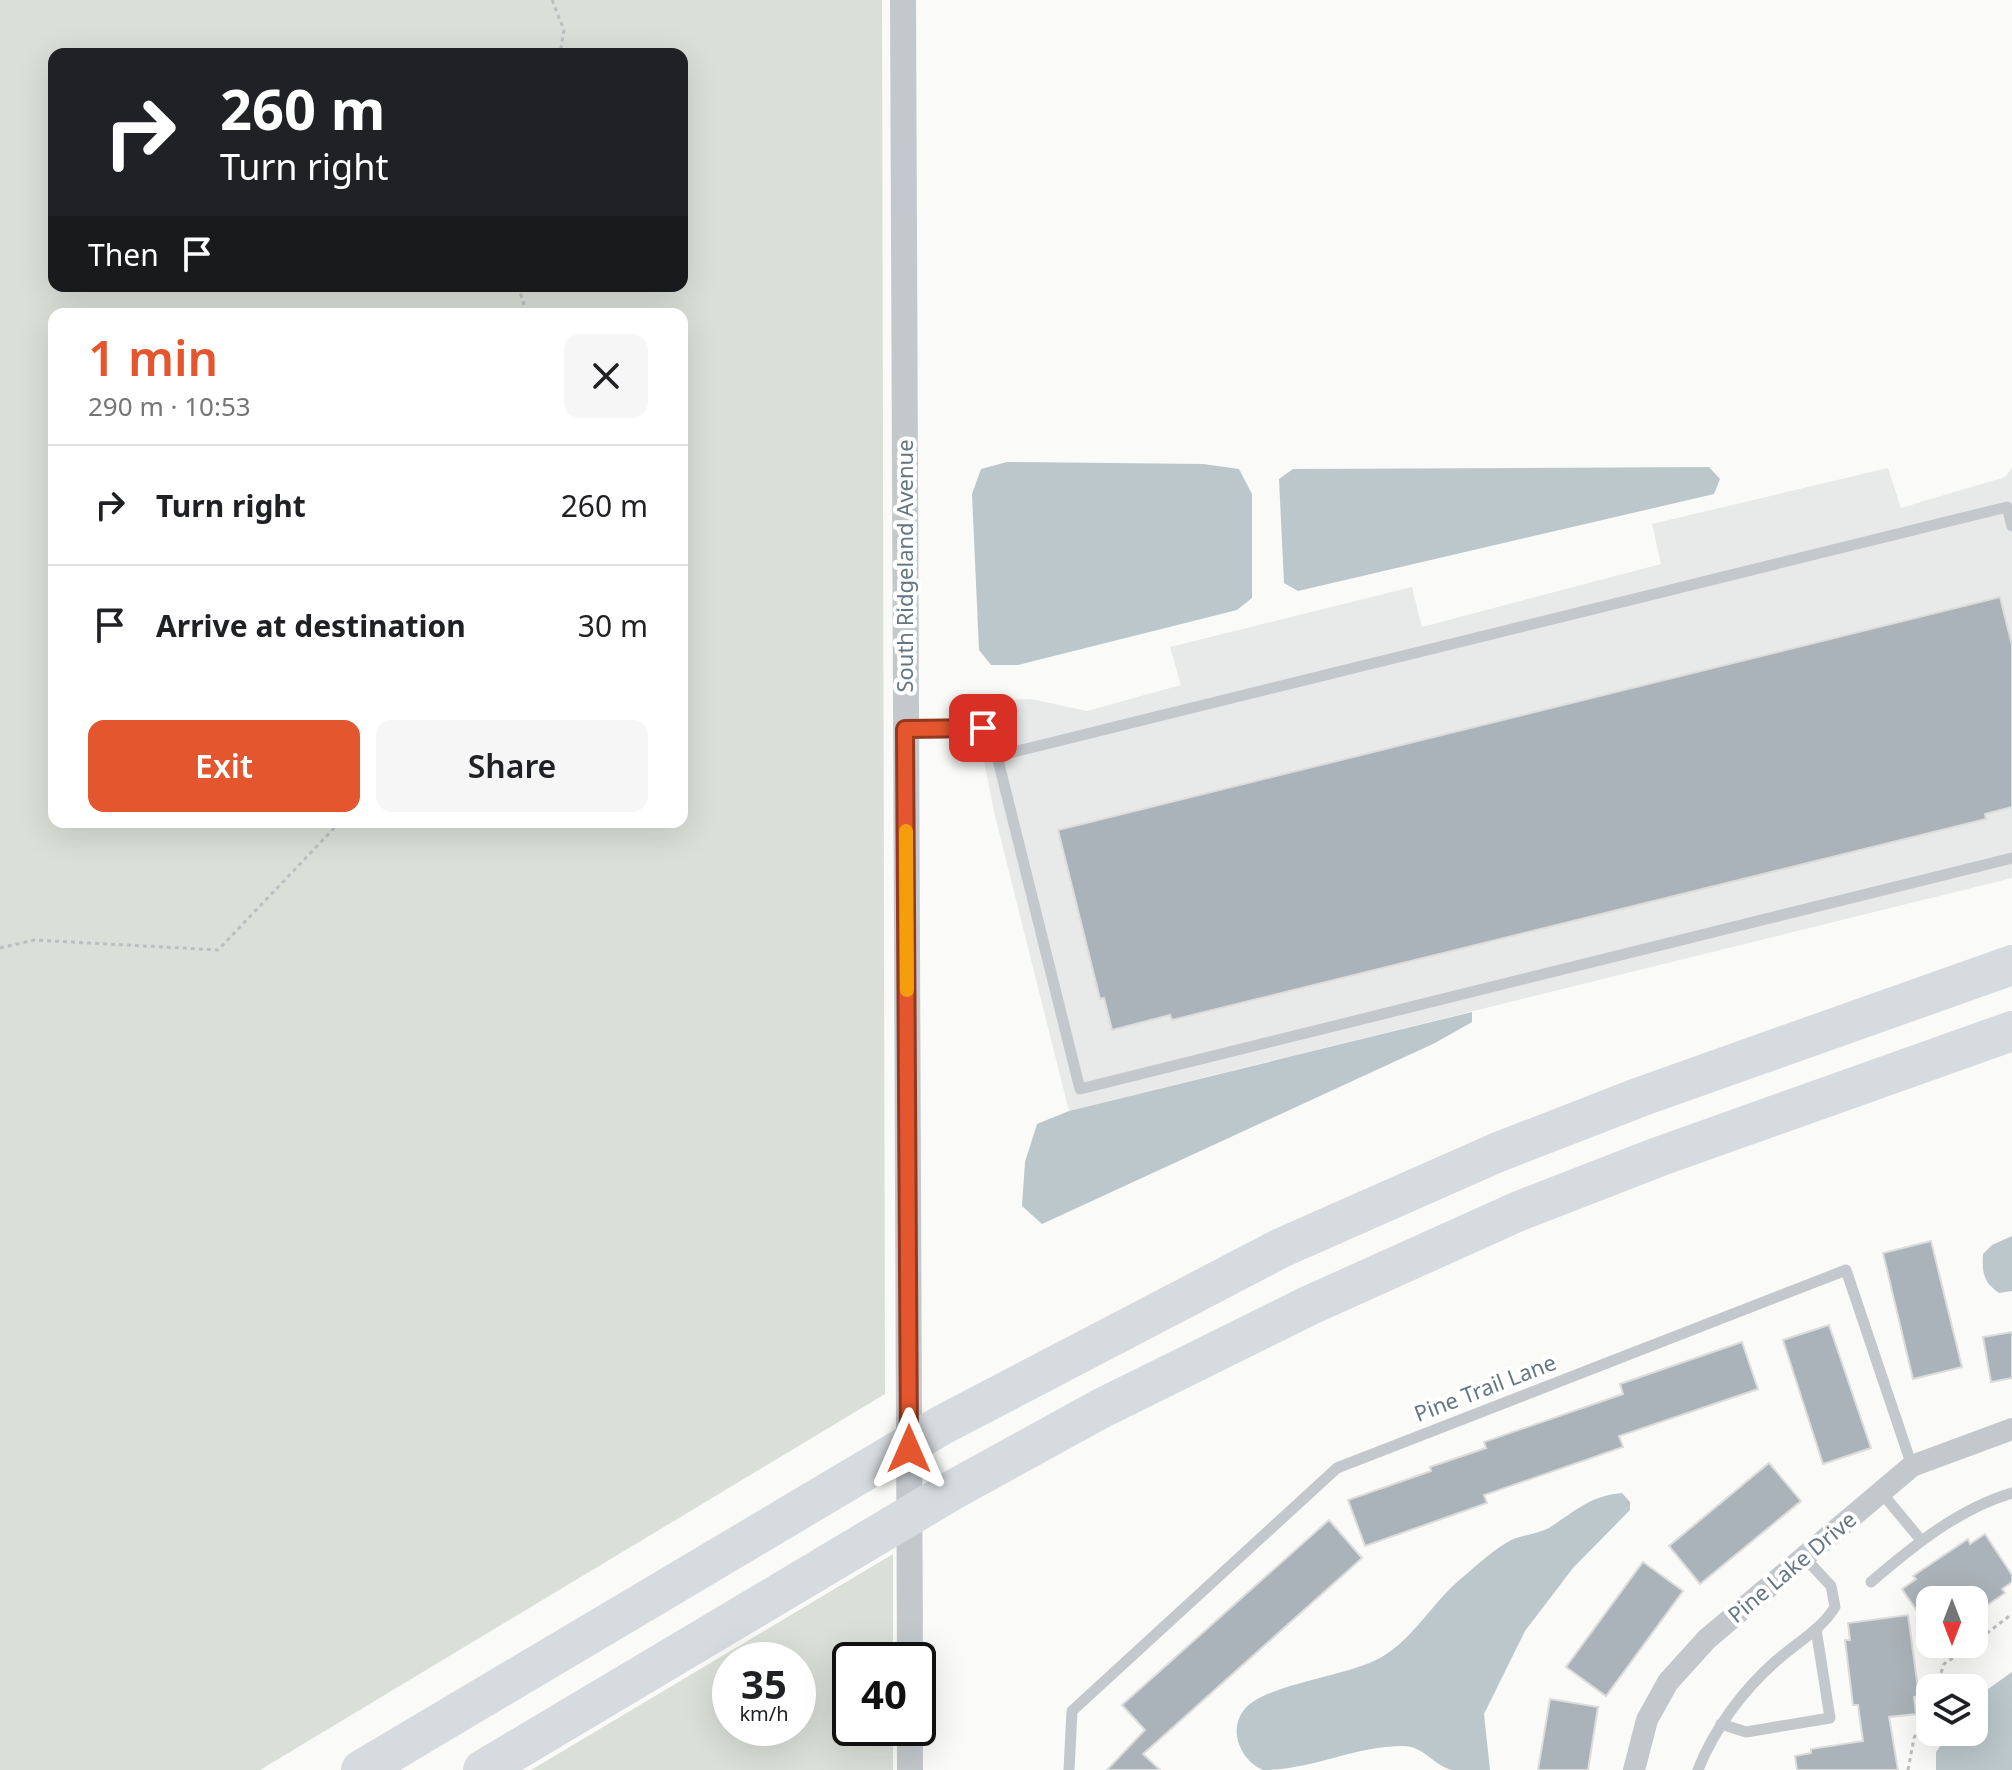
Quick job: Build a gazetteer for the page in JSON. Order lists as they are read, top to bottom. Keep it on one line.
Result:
{"streets":{"street":["South Ridgeland Avenue","Pine Lake Drive"],"lane":["Pine Trail Lane"]},"crossings":[["Pine Trail Lane","Pine Lake Drive"]],"north":"bottom","page":{"turn":["260 m","Turn right"],"then":"Then","heading":["1 min","290 m · 10:53"],"list":[{"name":"Turn right","value":"260 m"},{"name":"Arrive at destination","value":"30 m"}],"buttons":["Exit","Share"],"speed":"35 km/h","limit":"40"}}
